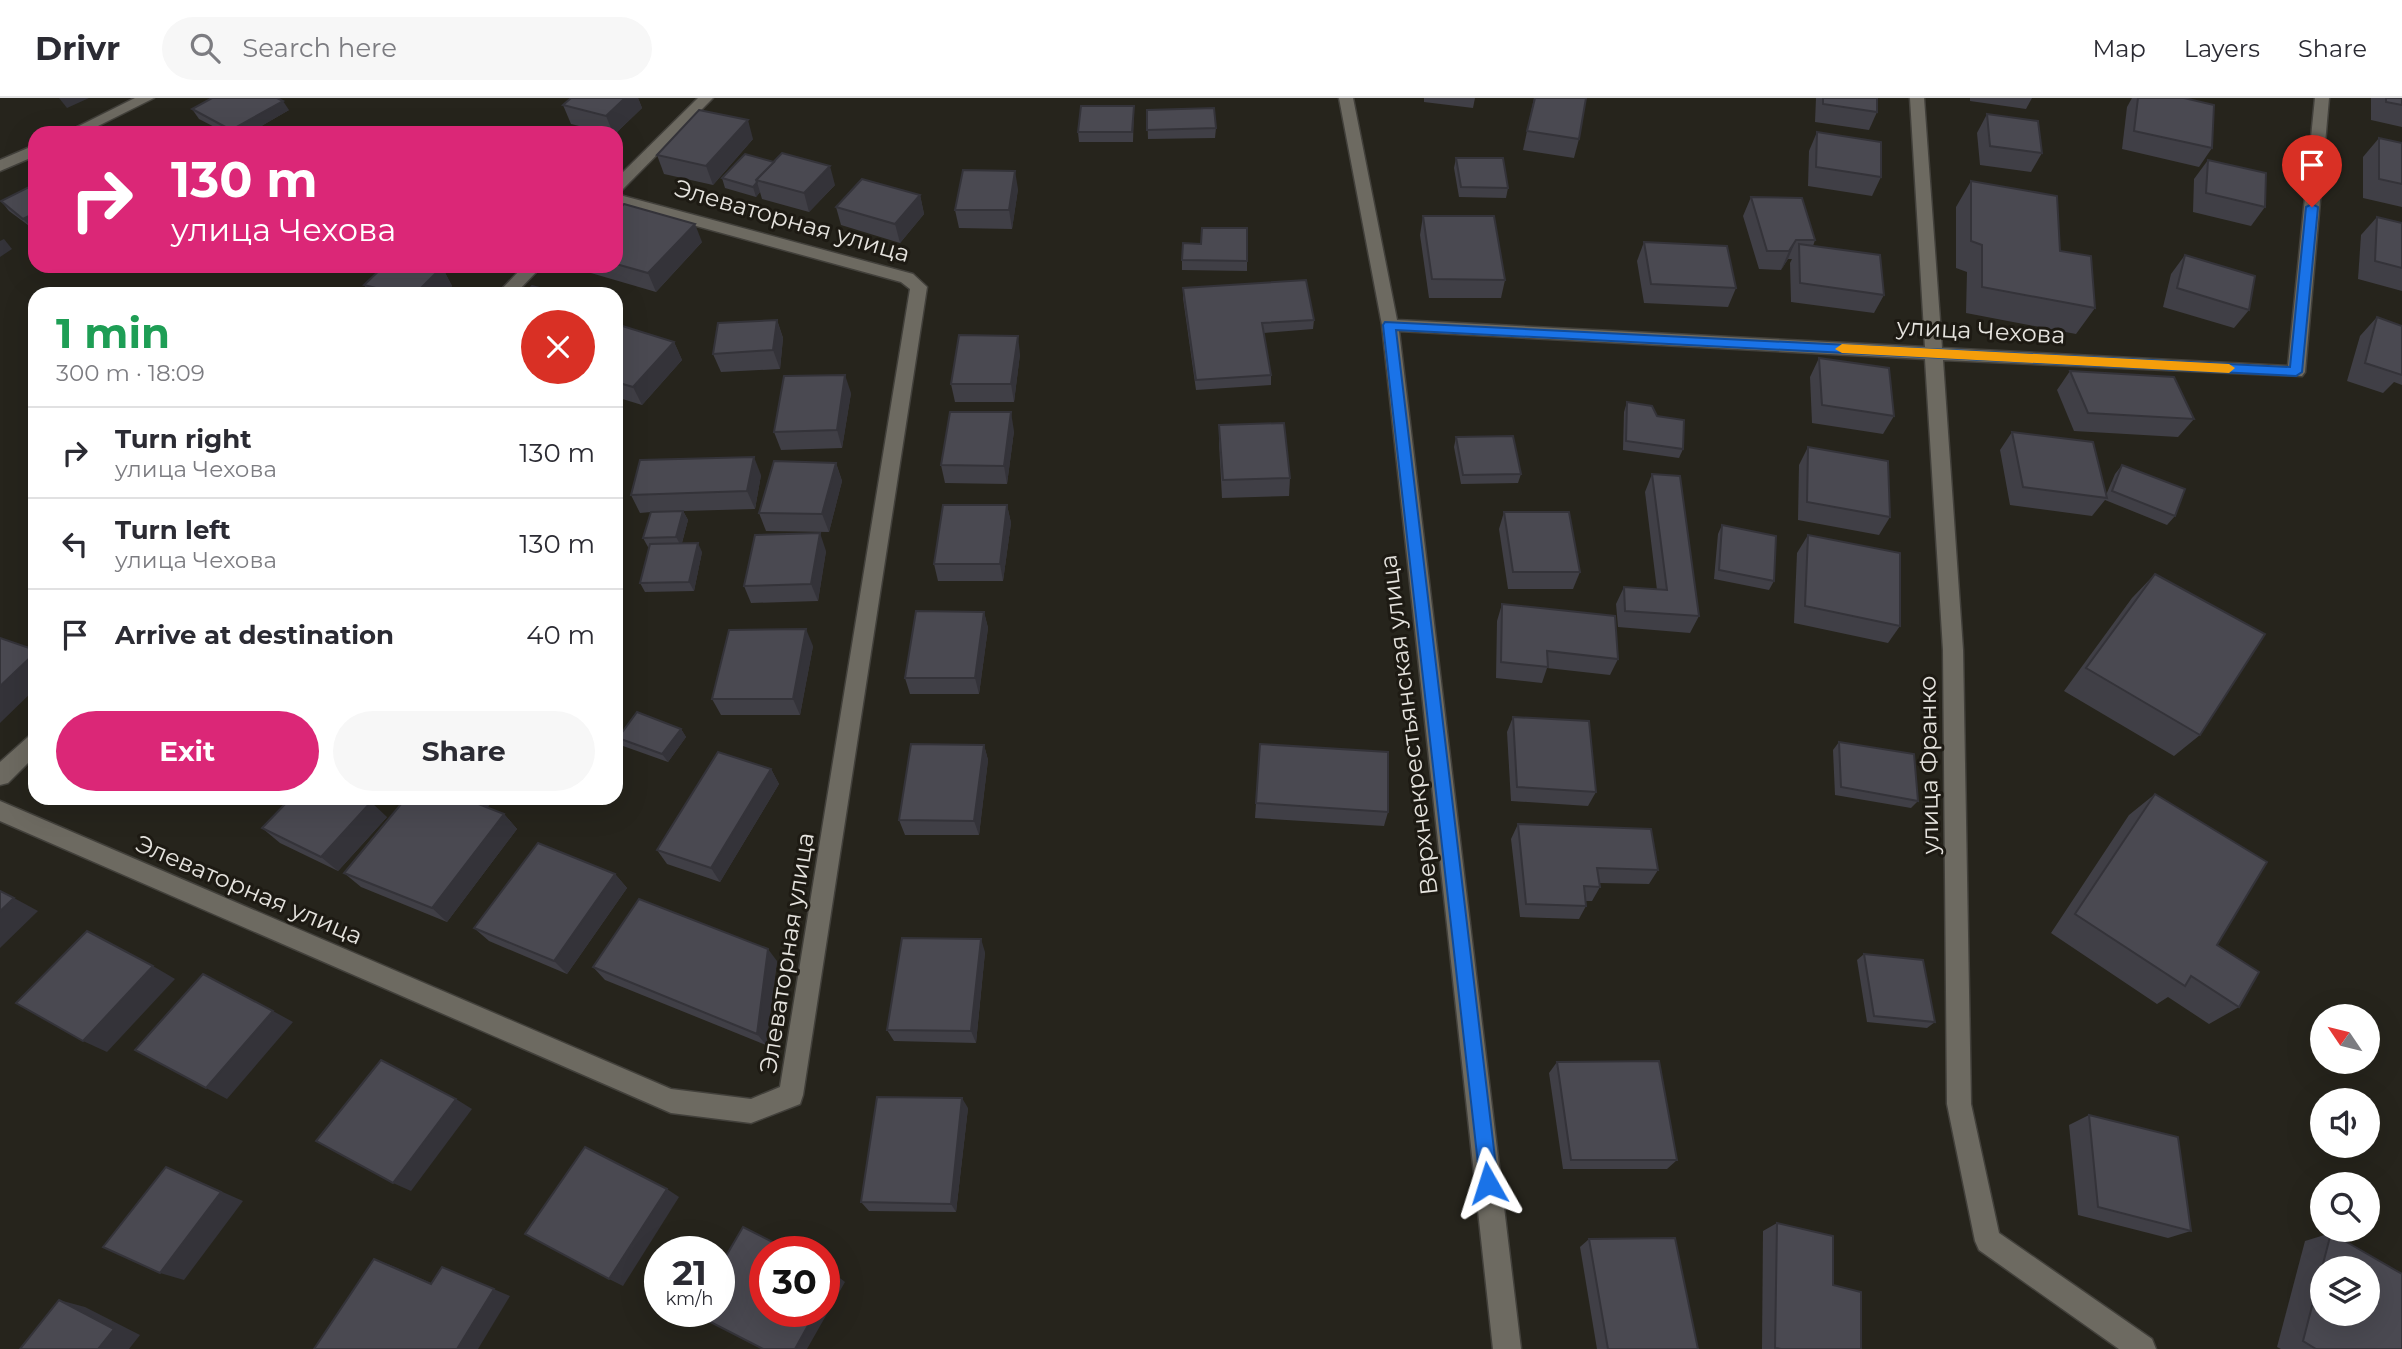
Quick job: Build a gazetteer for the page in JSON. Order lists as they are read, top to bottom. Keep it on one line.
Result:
{"streets":{"street":["Элеваторная улица","улица Чехова","Верхнекрестьянская улица","улица Франко"]},"crossings":[["улица Чехова","Верхнекрестьянская улица"],["улица Чехова","улица Франко"]],"north":"top left","page":{"header":"Drivr","search":"Search here","nav":["Map","Layers","Share"],"turn":["130 m","улица Чехова"],"heading":["1 min","300 m · 18:09"],"list":[{"name":"Turn right","note":"улица Чехова","value":"130 m"},{"name":"Turn left","note":"улица Чехова","value":"130 m"},{"name":"Arrive at destination","value":"40 m"}],"buttons":["Exit","Share"],"speed":"21 km/h","limit":"30"}}
